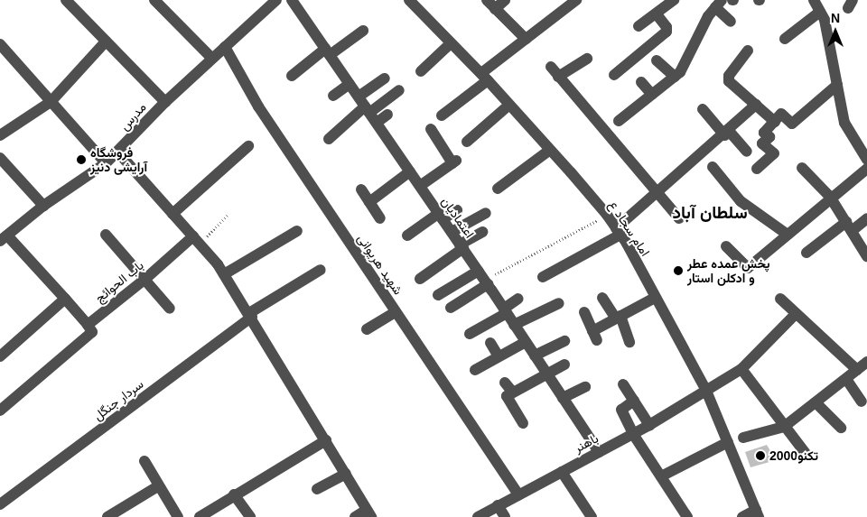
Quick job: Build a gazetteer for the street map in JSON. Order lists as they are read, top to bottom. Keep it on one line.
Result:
{"streets":{"street":["مدرس","اعتمادیان","امام سجاد ع","شهید هریوانی","باب الحوائج","سردار جنگل","باهنر"]},"crossings":[["مدرس","شهید هریوانی"],["اعتمادیان","باهنر"],["امام سجاد ع","باهنر"],["شهید هریوانی","باهنر"]],"districts":["سلطان آباد"],"places":["فروشگاه آرایشی دنیز","پخش عمده عطر و ادکلن استار","تکنو2000"],"north":"top"}
